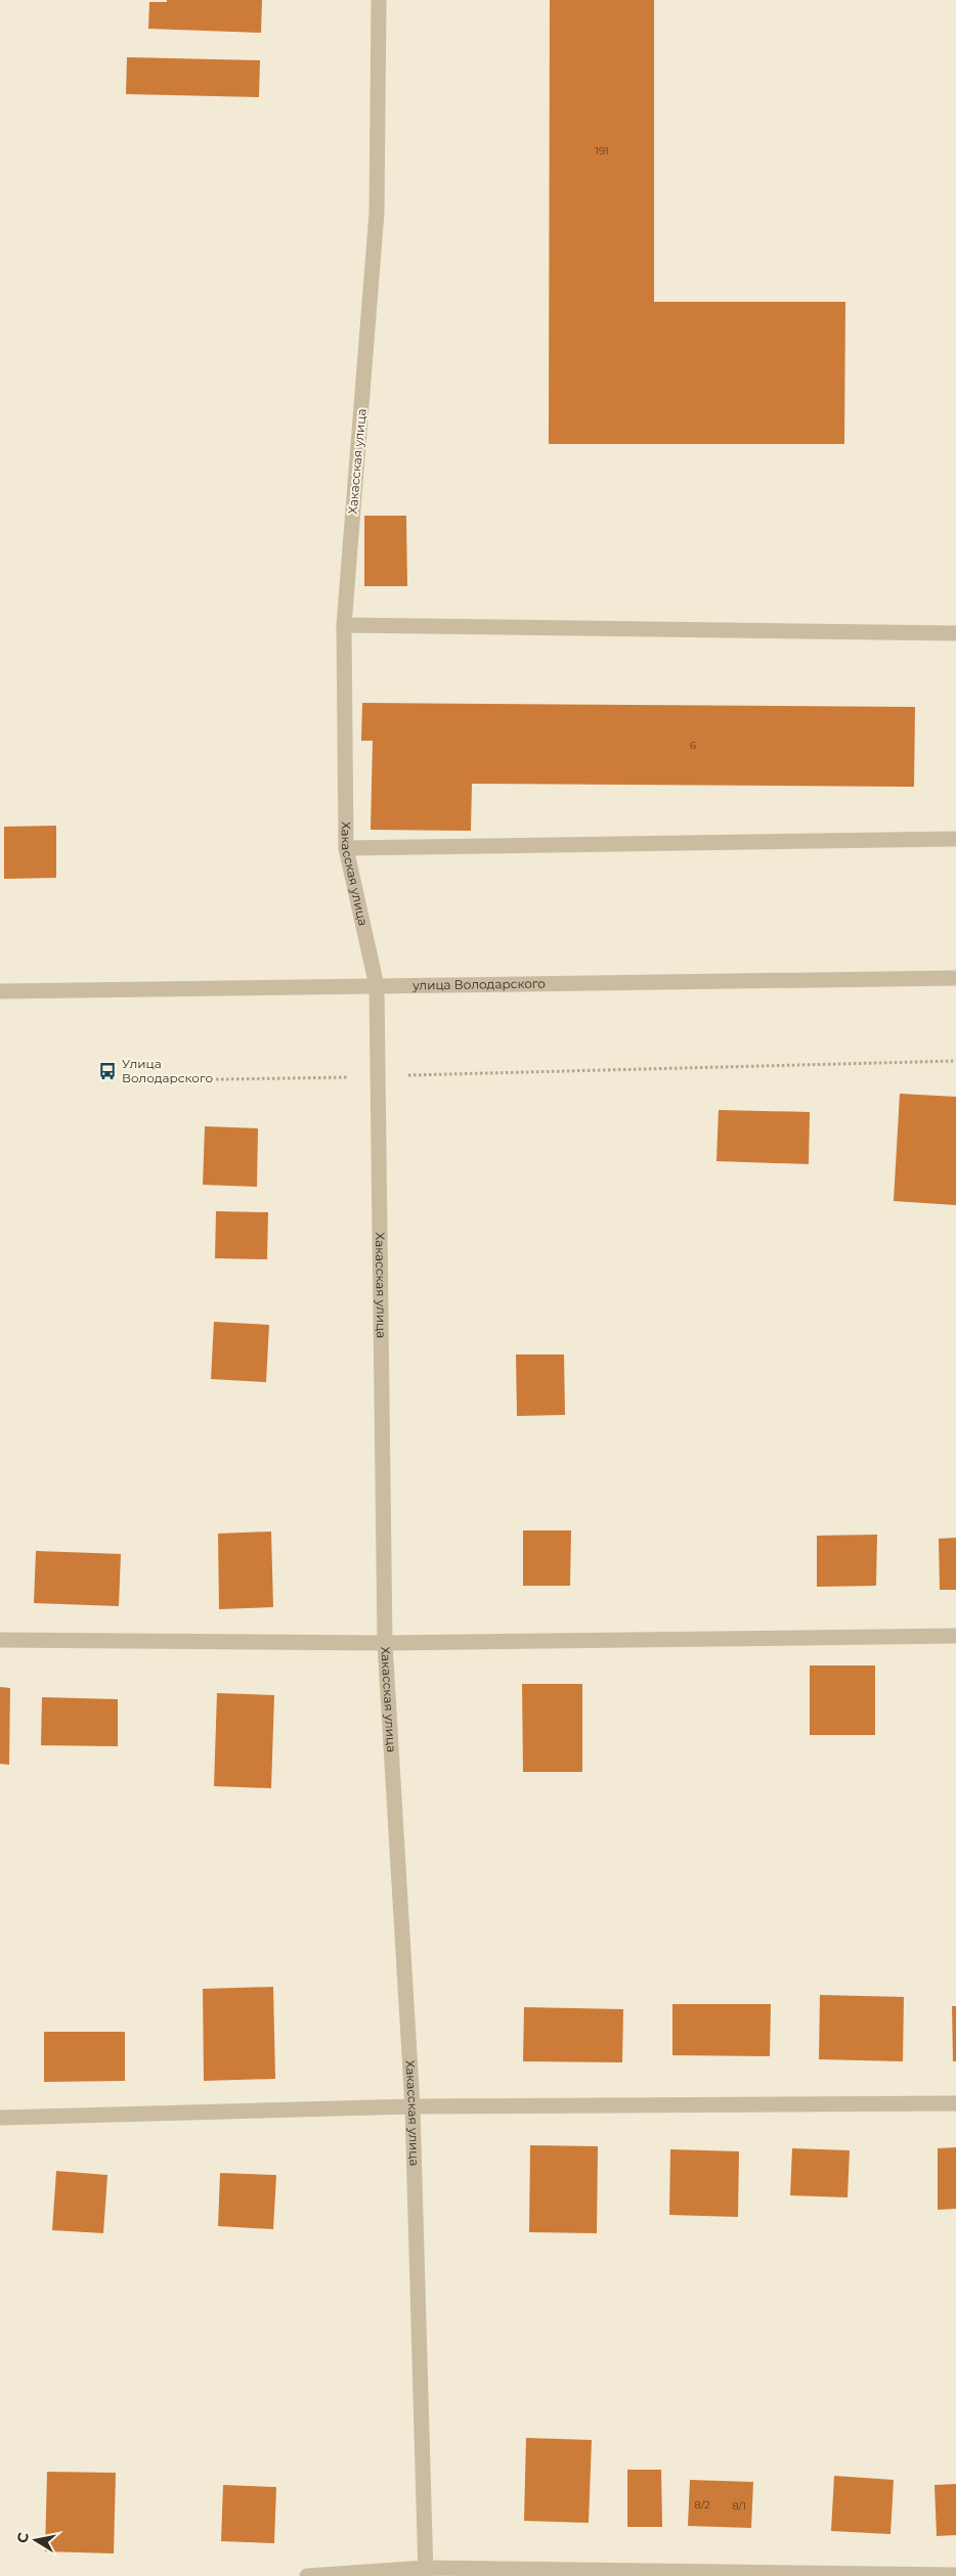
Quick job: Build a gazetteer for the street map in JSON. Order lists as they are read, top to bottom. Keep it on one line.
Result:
{"streets":{"street":["Хакасская улица","улица Володарского"]},"crossings":[["Хакасская улица","улица Володарского"]],"places":{"bus stop":["Улица Володарского"]},"house_numbers":["191","6","8/2","8/1"],"north":"left"}
